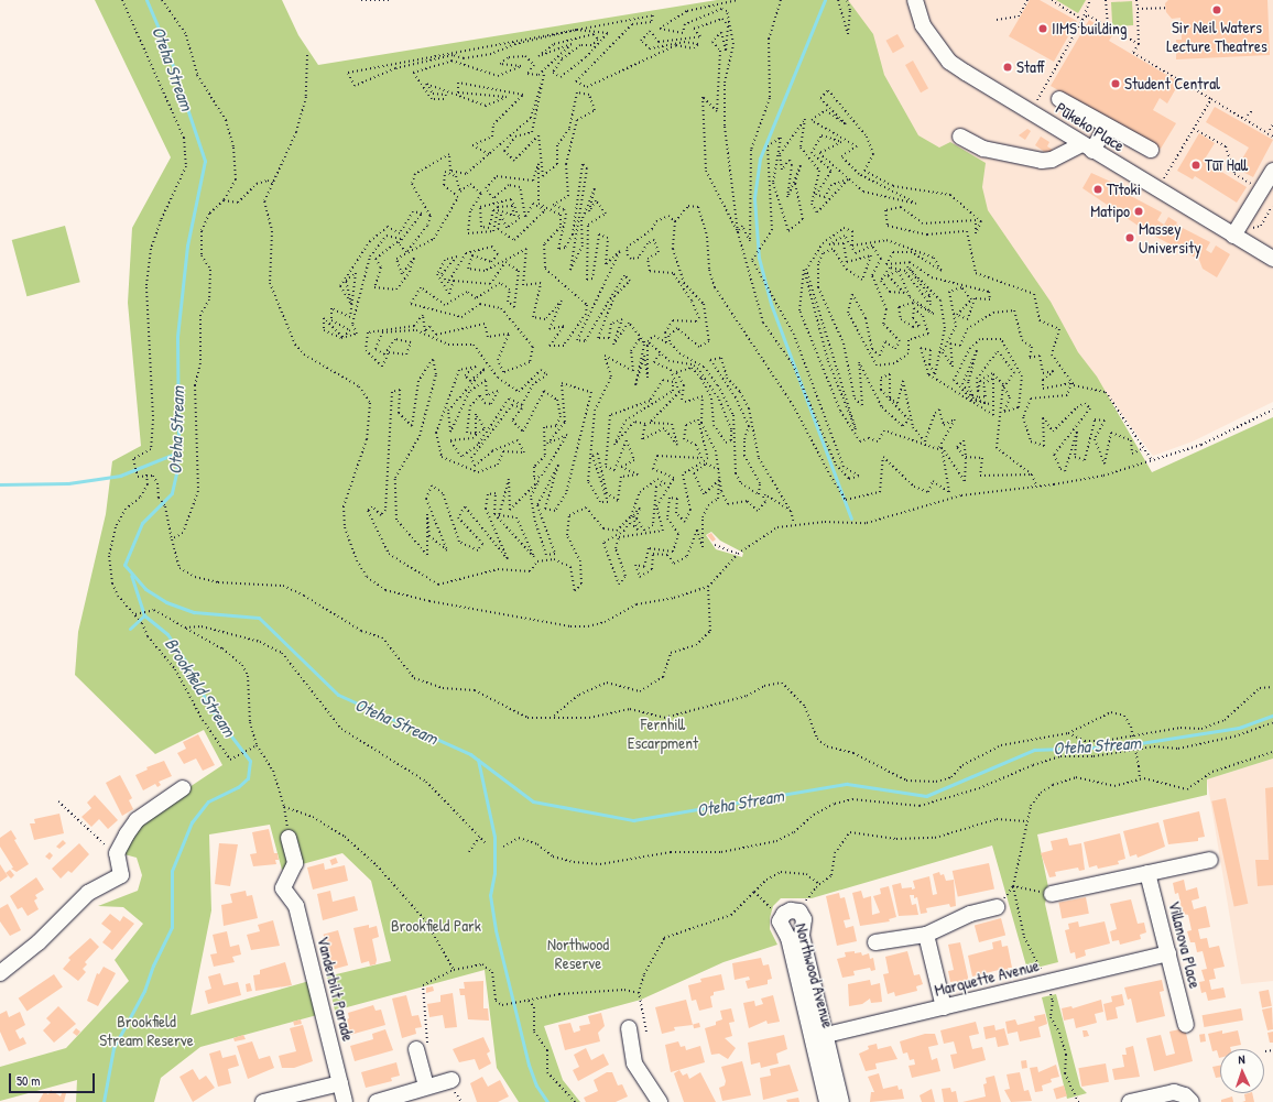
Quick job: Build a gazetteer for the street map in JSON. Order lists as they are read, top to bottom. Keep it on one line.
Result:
{"streets":{"street":["Pūkeko Place","Villanova Place","Northwood Avenue","Marquette Avenue","Vanderbilt Parade"]},"crossings":[["Villanova Place","Marquette Avenue"],["Northwood Avenue","Marquette Avenue"]],"water":["Oteha Stream","Brookfield Stream"],"parks":["Fernhill Escarpment","Brookfield Park","Northwood Reserve","Brookfield Stream Reserve"],"places":["Sir Neil Waters Lecture Theatres","IIMS building","Staff","Student Central","Tūī Hall","Tītoki","Matipo","Massey University"],"scale_bar":"50 m","north":"top"}
